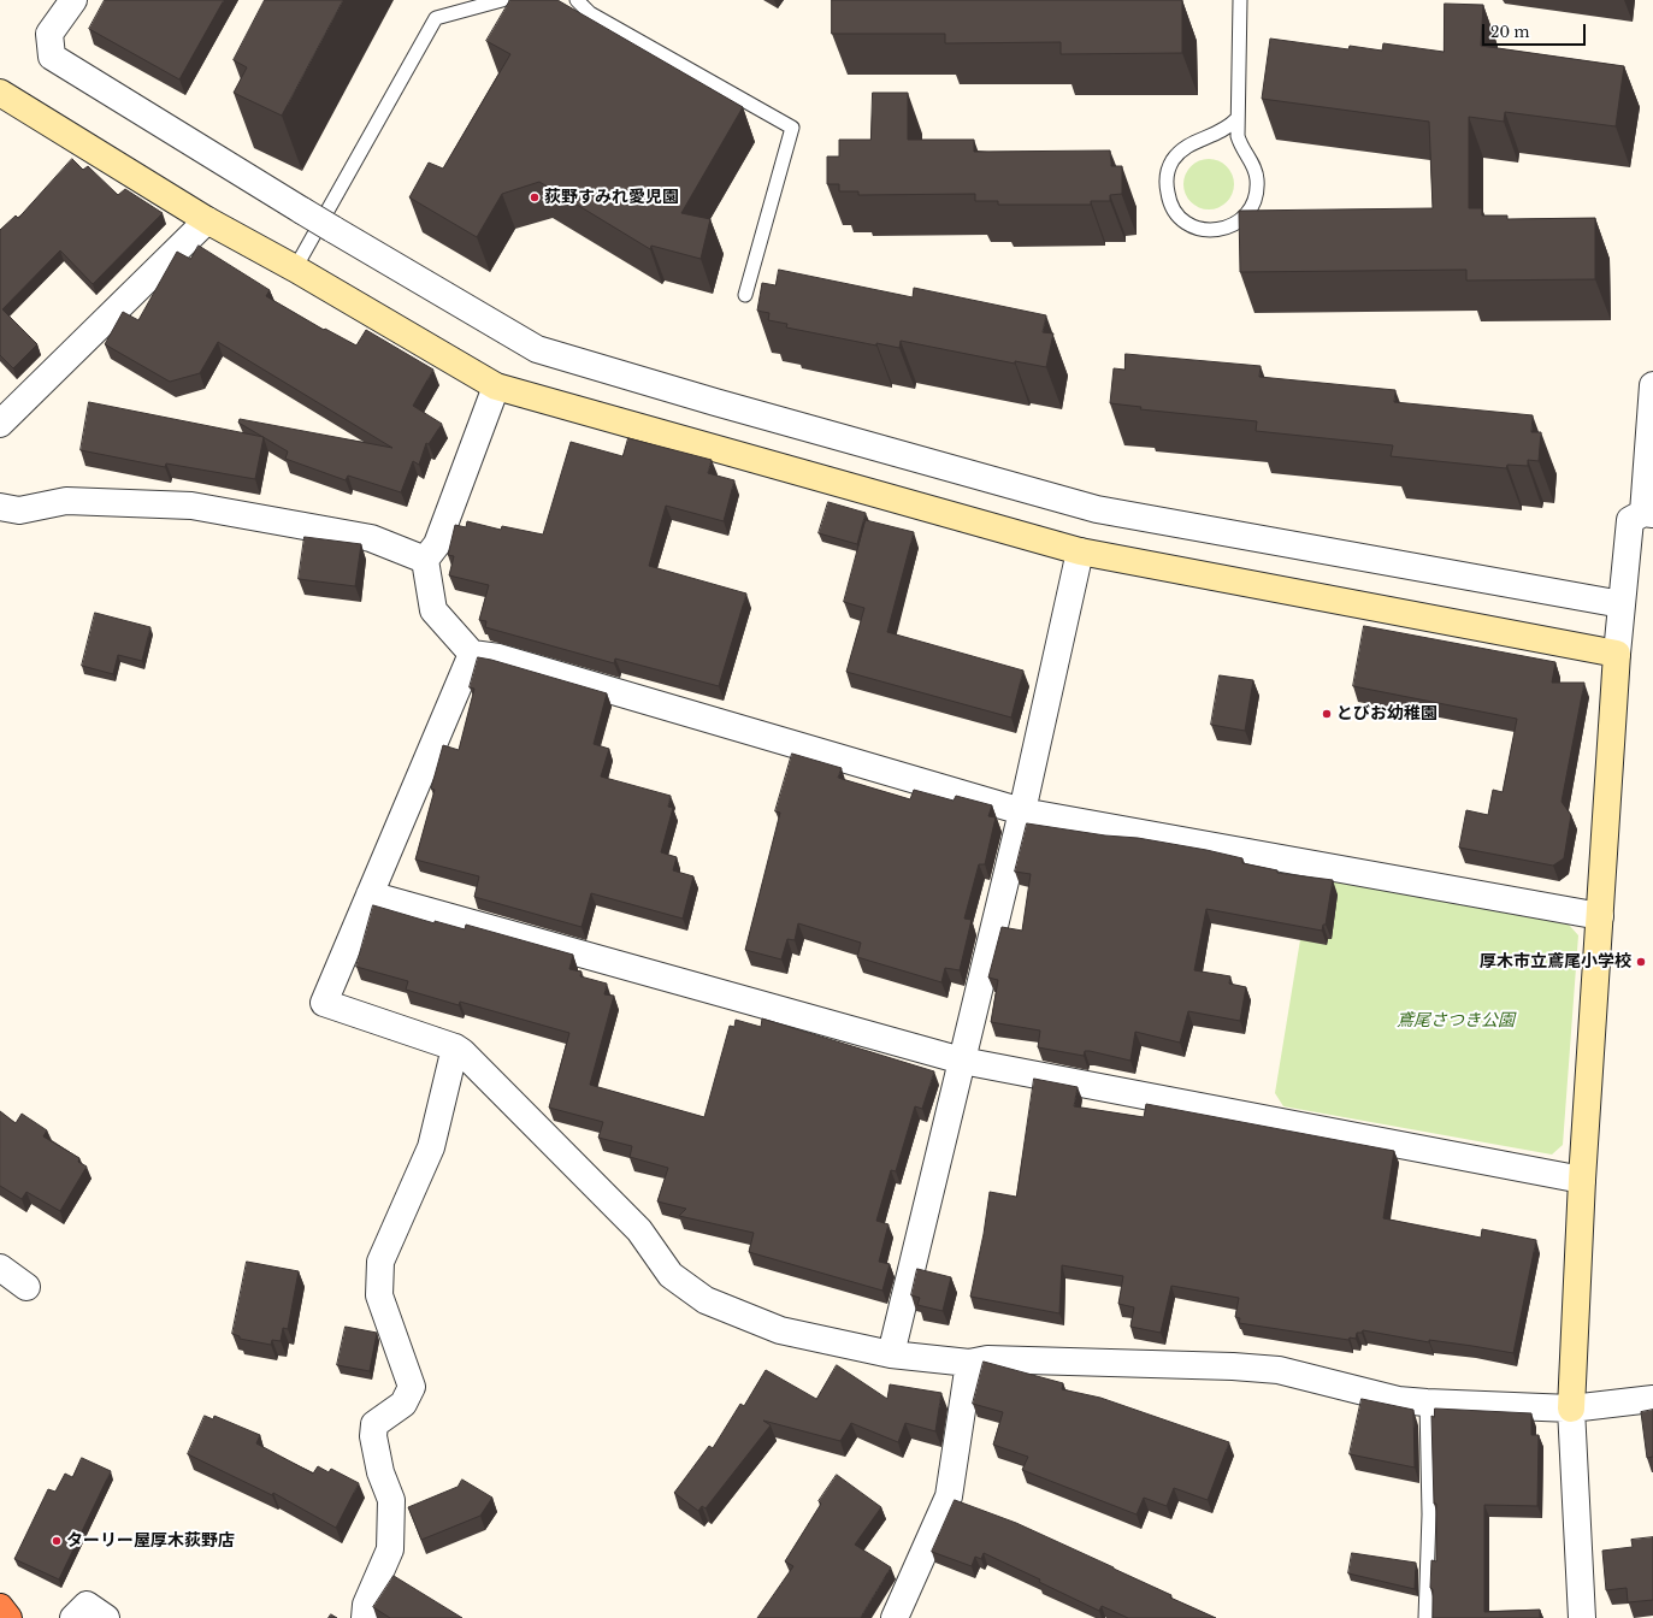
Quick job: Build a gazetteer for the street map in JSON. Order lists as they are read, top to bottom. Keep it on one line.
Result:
{"parks":["鳶尾さつき公園"],"places":["荻野すみれ愛児園","とびお幼稚園","厚木市立鳶尾小学校","ターリー屋厚木荻野店"],"scale_bar":"20 m"}
